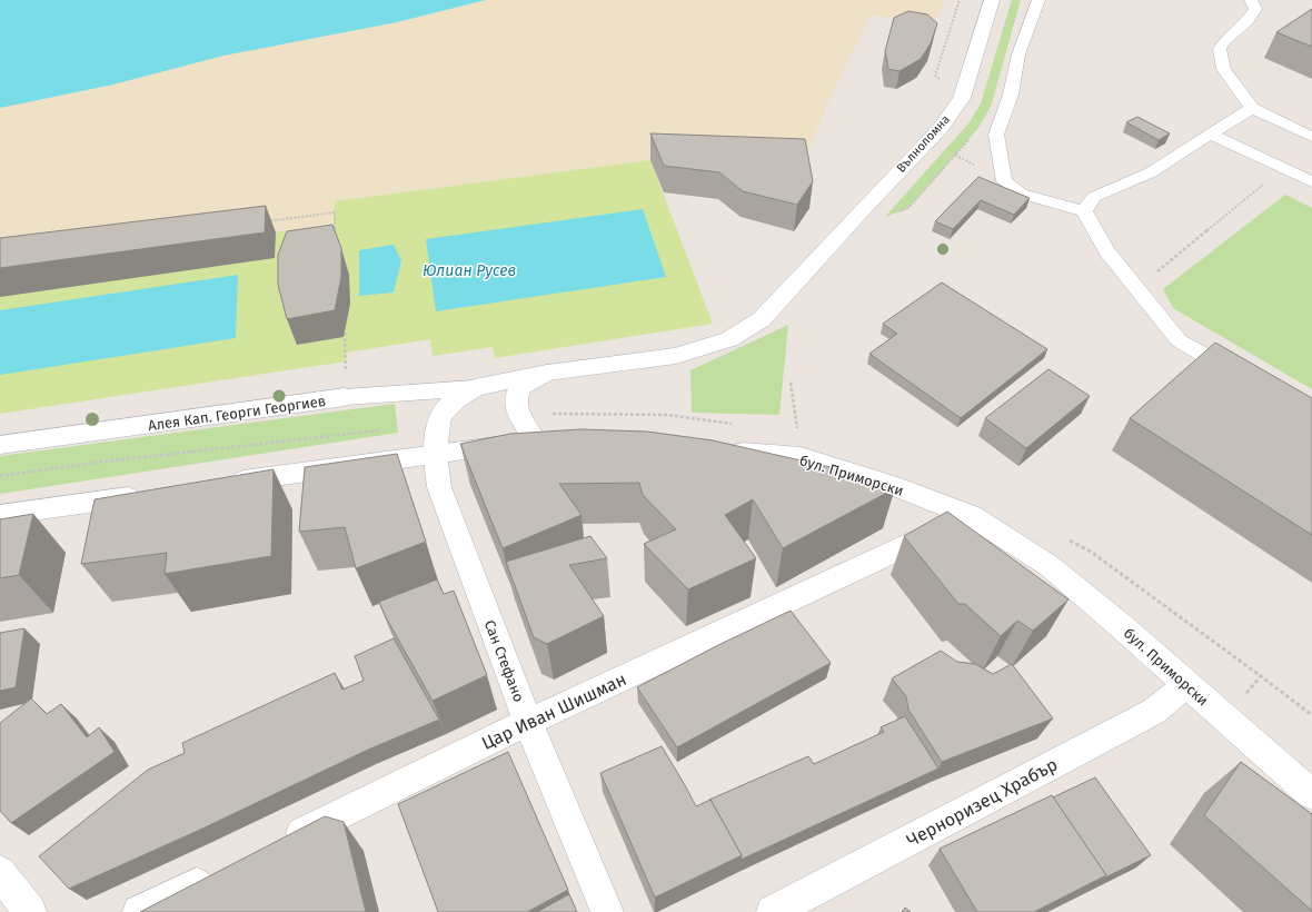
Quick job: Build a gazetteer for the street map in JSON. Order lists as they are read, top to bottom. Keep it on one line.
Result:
{"streets":{"street":["Вълноломна","Алея Кап. Георги Георгиев","бул. Приморски","Сан Стефано","Цар Иван Шишман","Черноризец Храбър"]},"crossings":[["Вълноломна","Сан Стефано"],["Алея Кап. Георги Георгиев","Сан Стефано"],["бул. Приморски","Цар Иван Шишман"],["бул. Приморски","Черноризец Храбър"],["Сан Стефано","Цар Иван Шишман"]],"water":["Юлиан Русев"]}
